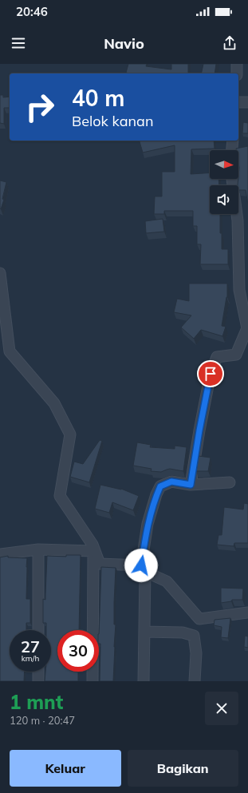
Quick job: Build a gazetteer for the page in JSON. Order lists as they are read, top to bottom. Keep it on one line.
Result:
{"north":"right","page":{"status":"20:46","header":"Navio","turn":["40 m","Belok kanan"],"speed":"27 km/h","limit":"30","heading":["1 mnt","120 m · 20:47"],"buttons":["Keluar","Bagikan"]}}
